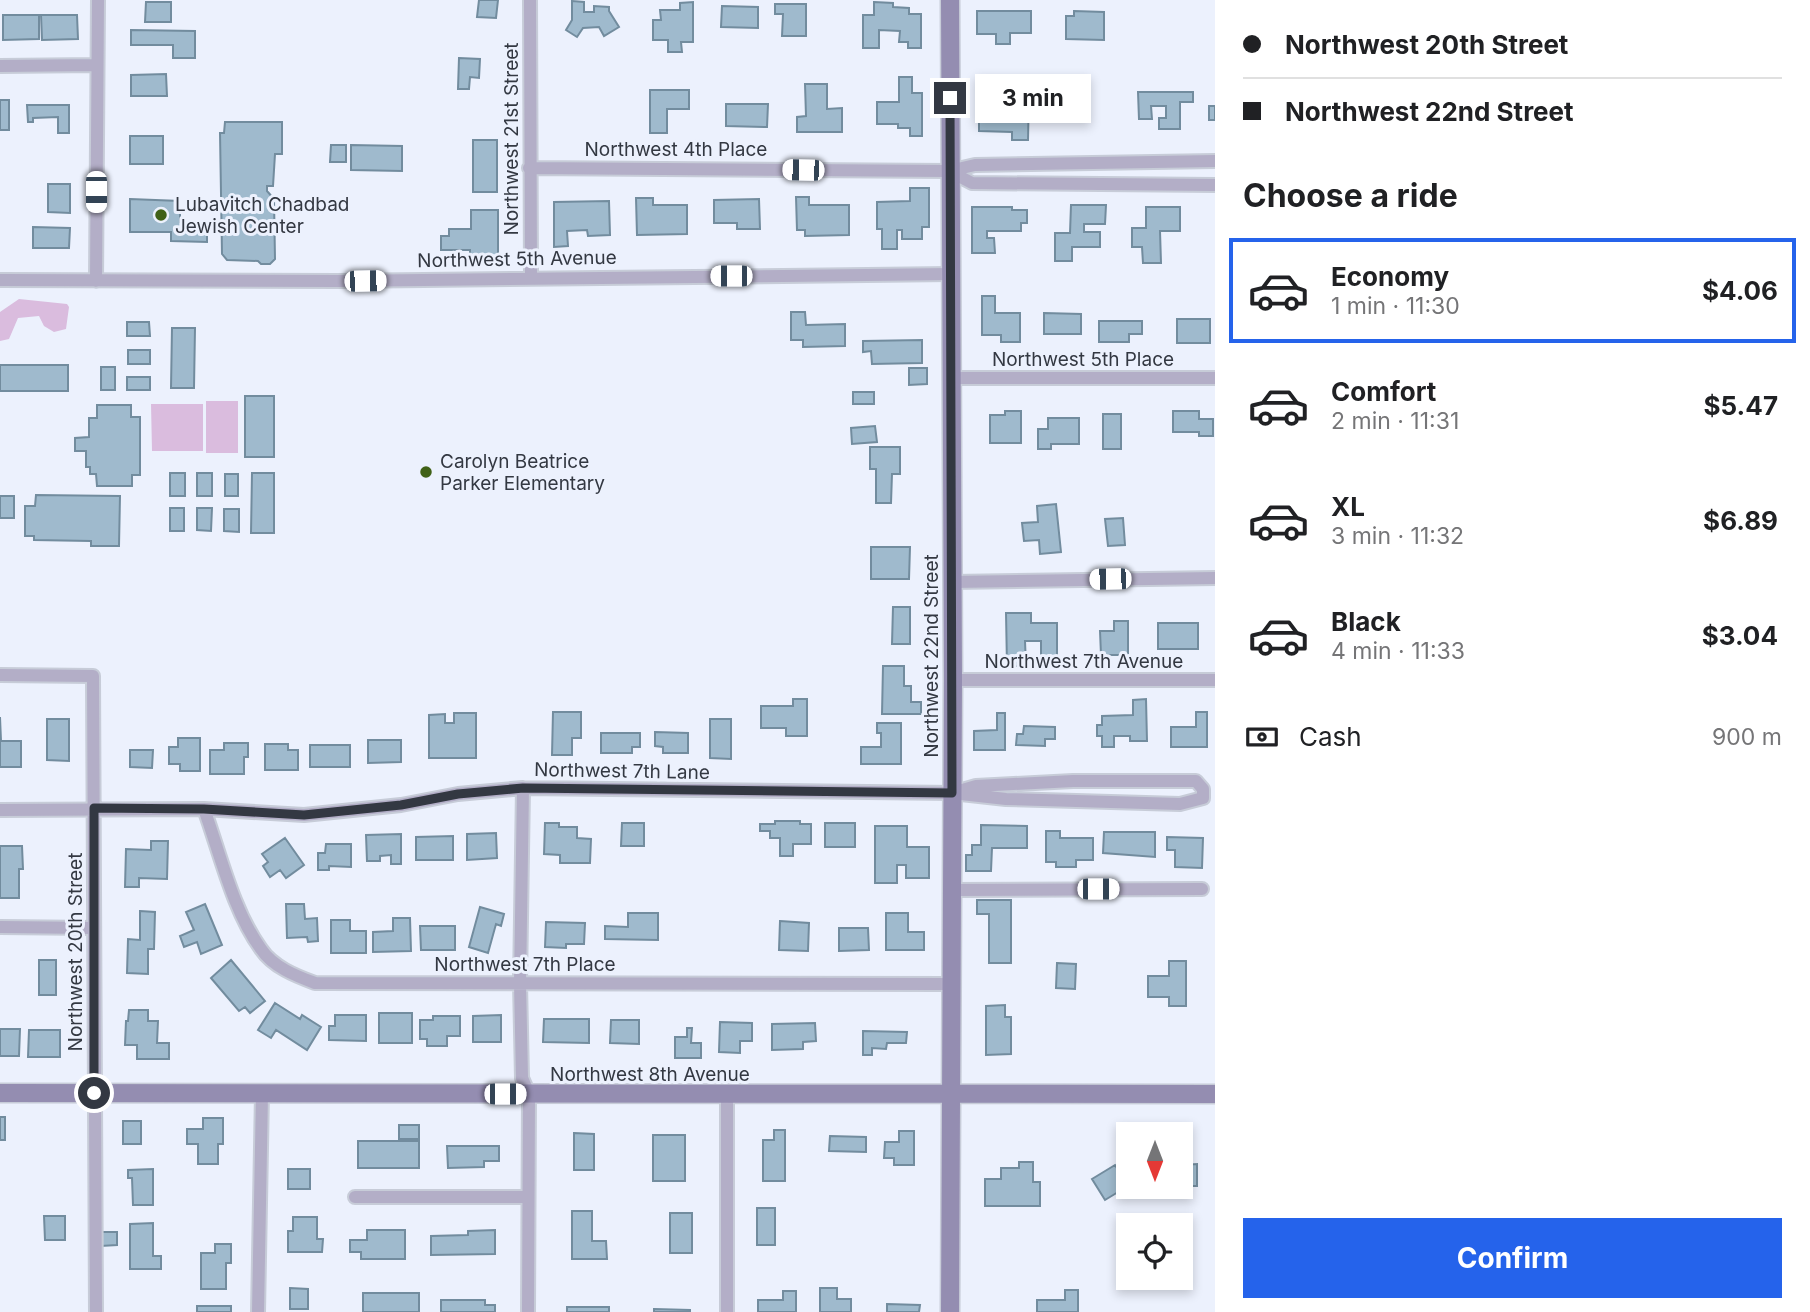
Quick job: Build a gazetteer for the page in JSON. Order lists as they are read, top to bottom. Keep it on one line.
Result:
{"streets":{"street":["Northwest 21st Street","Northwest 4th Place","Northwest 5th Avenue","Northwest 5th Place","Northwest 22nd Street","Northwest 7th Avenue","Northwest 7th Lane","Northwest 20th Street","Northwest 7th Place","Northwest 8th Avenue"]},"crossings":[["Northwest 21st Street","Northwest 4th Place"],["Northwest 21st Street","Northwest 5th Avenue"],["Northwest 4th Place","Northwest 22nd Street"],["Northwest 5th Avenue","Northwest 22nd Street"],["Northwest 5th Place","Northwest 22nd Street"],["Northwest 22nd Street","Northwest 7th Avenue"],["Northwest 22nd Street","Northwest 7th Lane"],["Northwest 22nd Street","Northwest 7th Place"],["Northwest 22nd Street","Northwest 8th Avenue"],["Northwest 7th Lane","Northwest 20th Street"],["Northwest 7th Lane","Northwest 7th Place"],["Northwest 20th Street","Northwest 8th Avenue"]],"places":["Lubavitch Chadbad Jewish Center","Carolyn Beatrice Parker Elementary"],"north":"bottom","page":{"banner":["Northwest 20th Street","Northwest 22nd Street"],"bubble":"3 min","heading":"Choose a ride","list":[{"name":"Economy","note":"1 min · 11:30","value":"$4.06"},{"name":"Comfort","note":"2 min · 11:31","value":"$5.47"},{"name":"XL","note":"3 min · 11:32","value":"$6.89"},{"name":"Black","note":"4 min · 11:33","value":"$3.04"}],"pay":["Cash","900 m"],"buttons":"Confirm"}}
